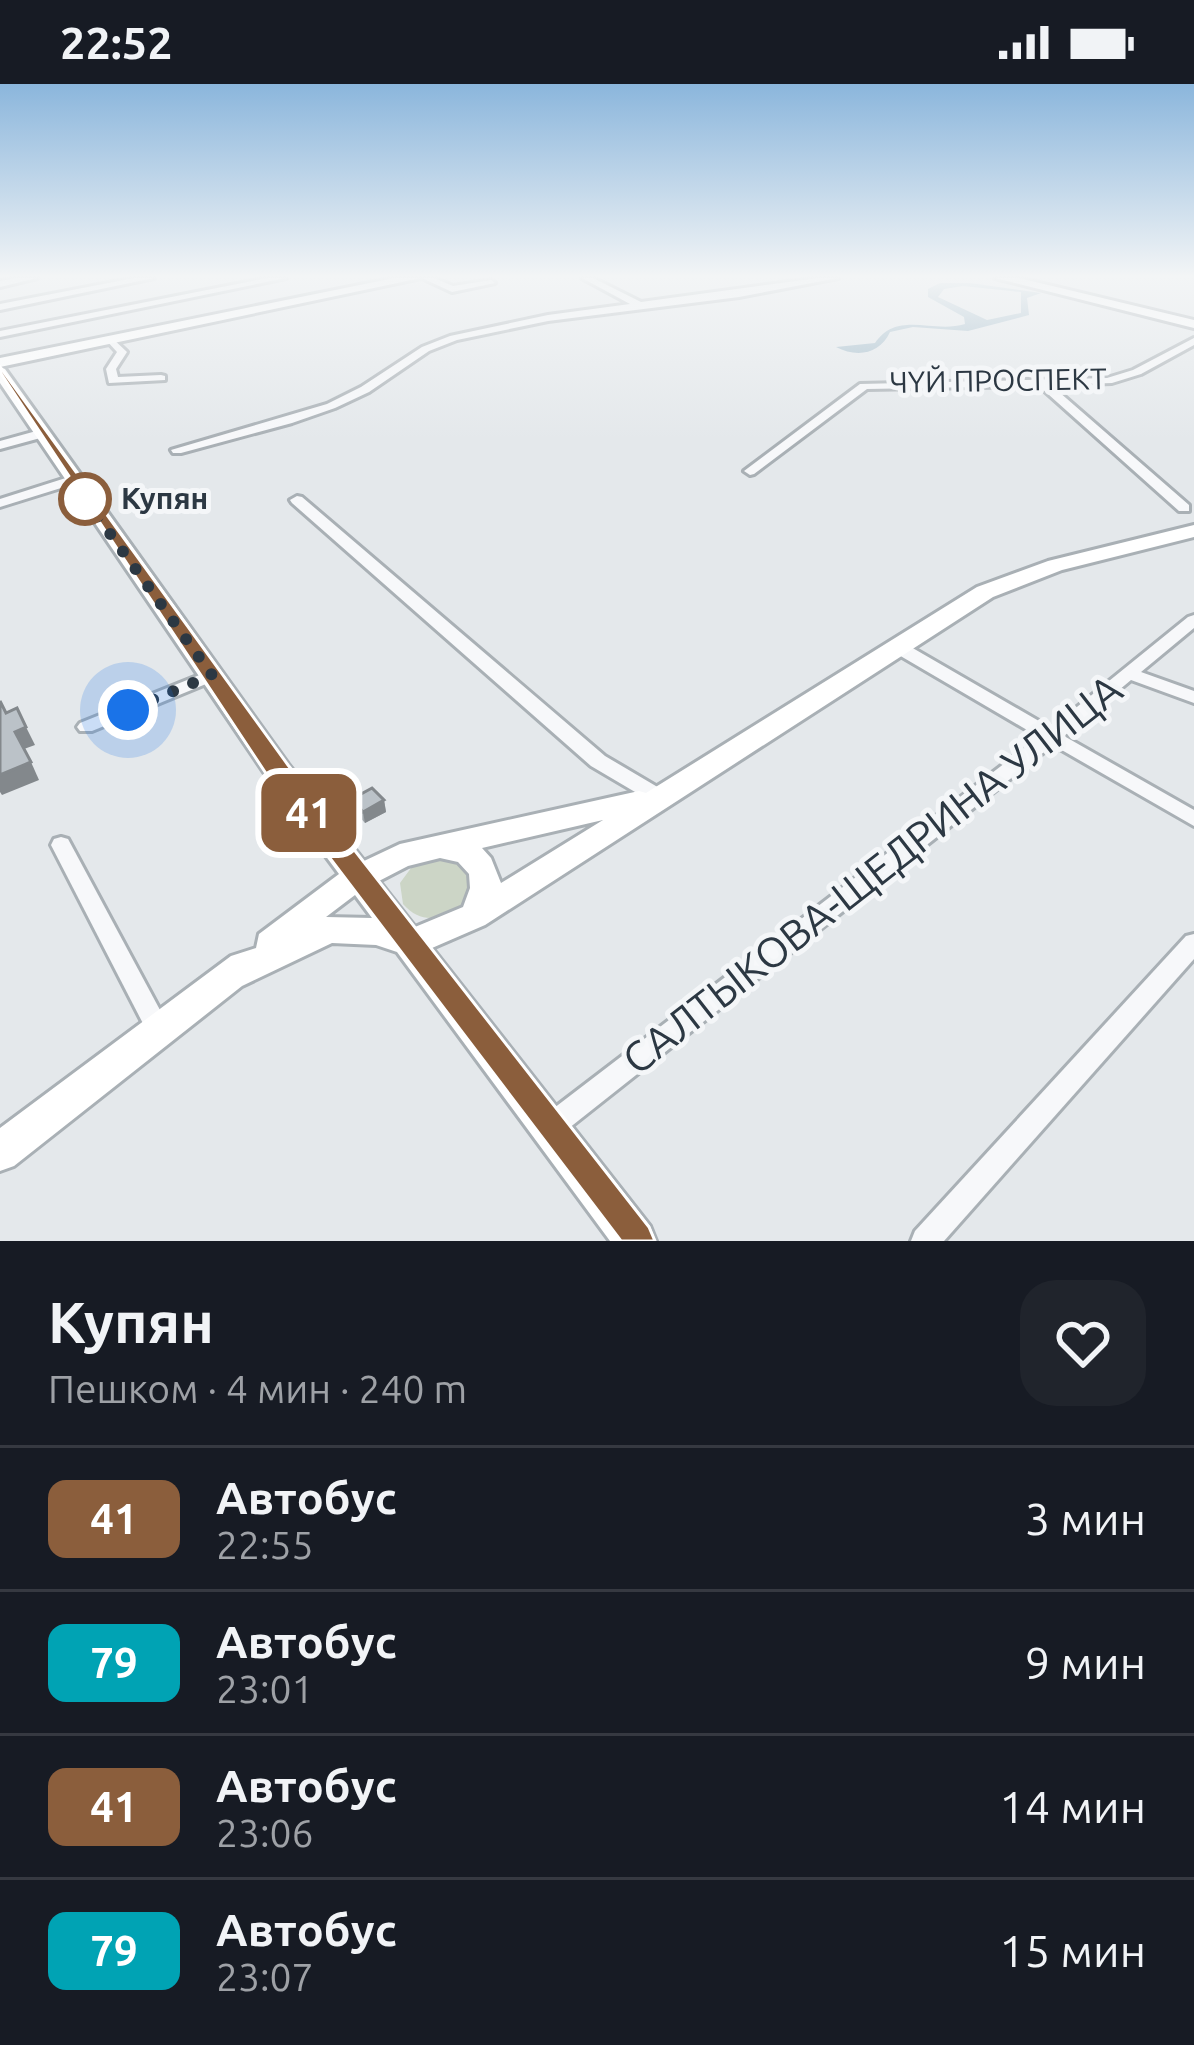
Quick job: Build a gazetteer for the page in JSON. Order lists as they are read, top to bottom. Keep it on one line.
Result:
{"streets":{"street":["ЧҮЙ ПРОСПЕКТ","САЛТЫКОВА-ЩЕДРИНА УЛИЦА"]},"places":["Купян"],"lines":["bus line 41"],"page":{"status":"22:52","on_map":"41","heading":["Купян","Пешком · 4 мин · 240 m"],"list":[{"mark":"41","name":"Автобус","note":"22:55","value":"3 мин"},{"mark":"79","name":"Автобус","note":"23:01","value":"9 мин"},{"mark":"41","name":"Автобус","note":"23:06","value":"14 мин"},{"mark":"79","name":"Автобус","note":"23:07","value":"15 мин"}]}}
